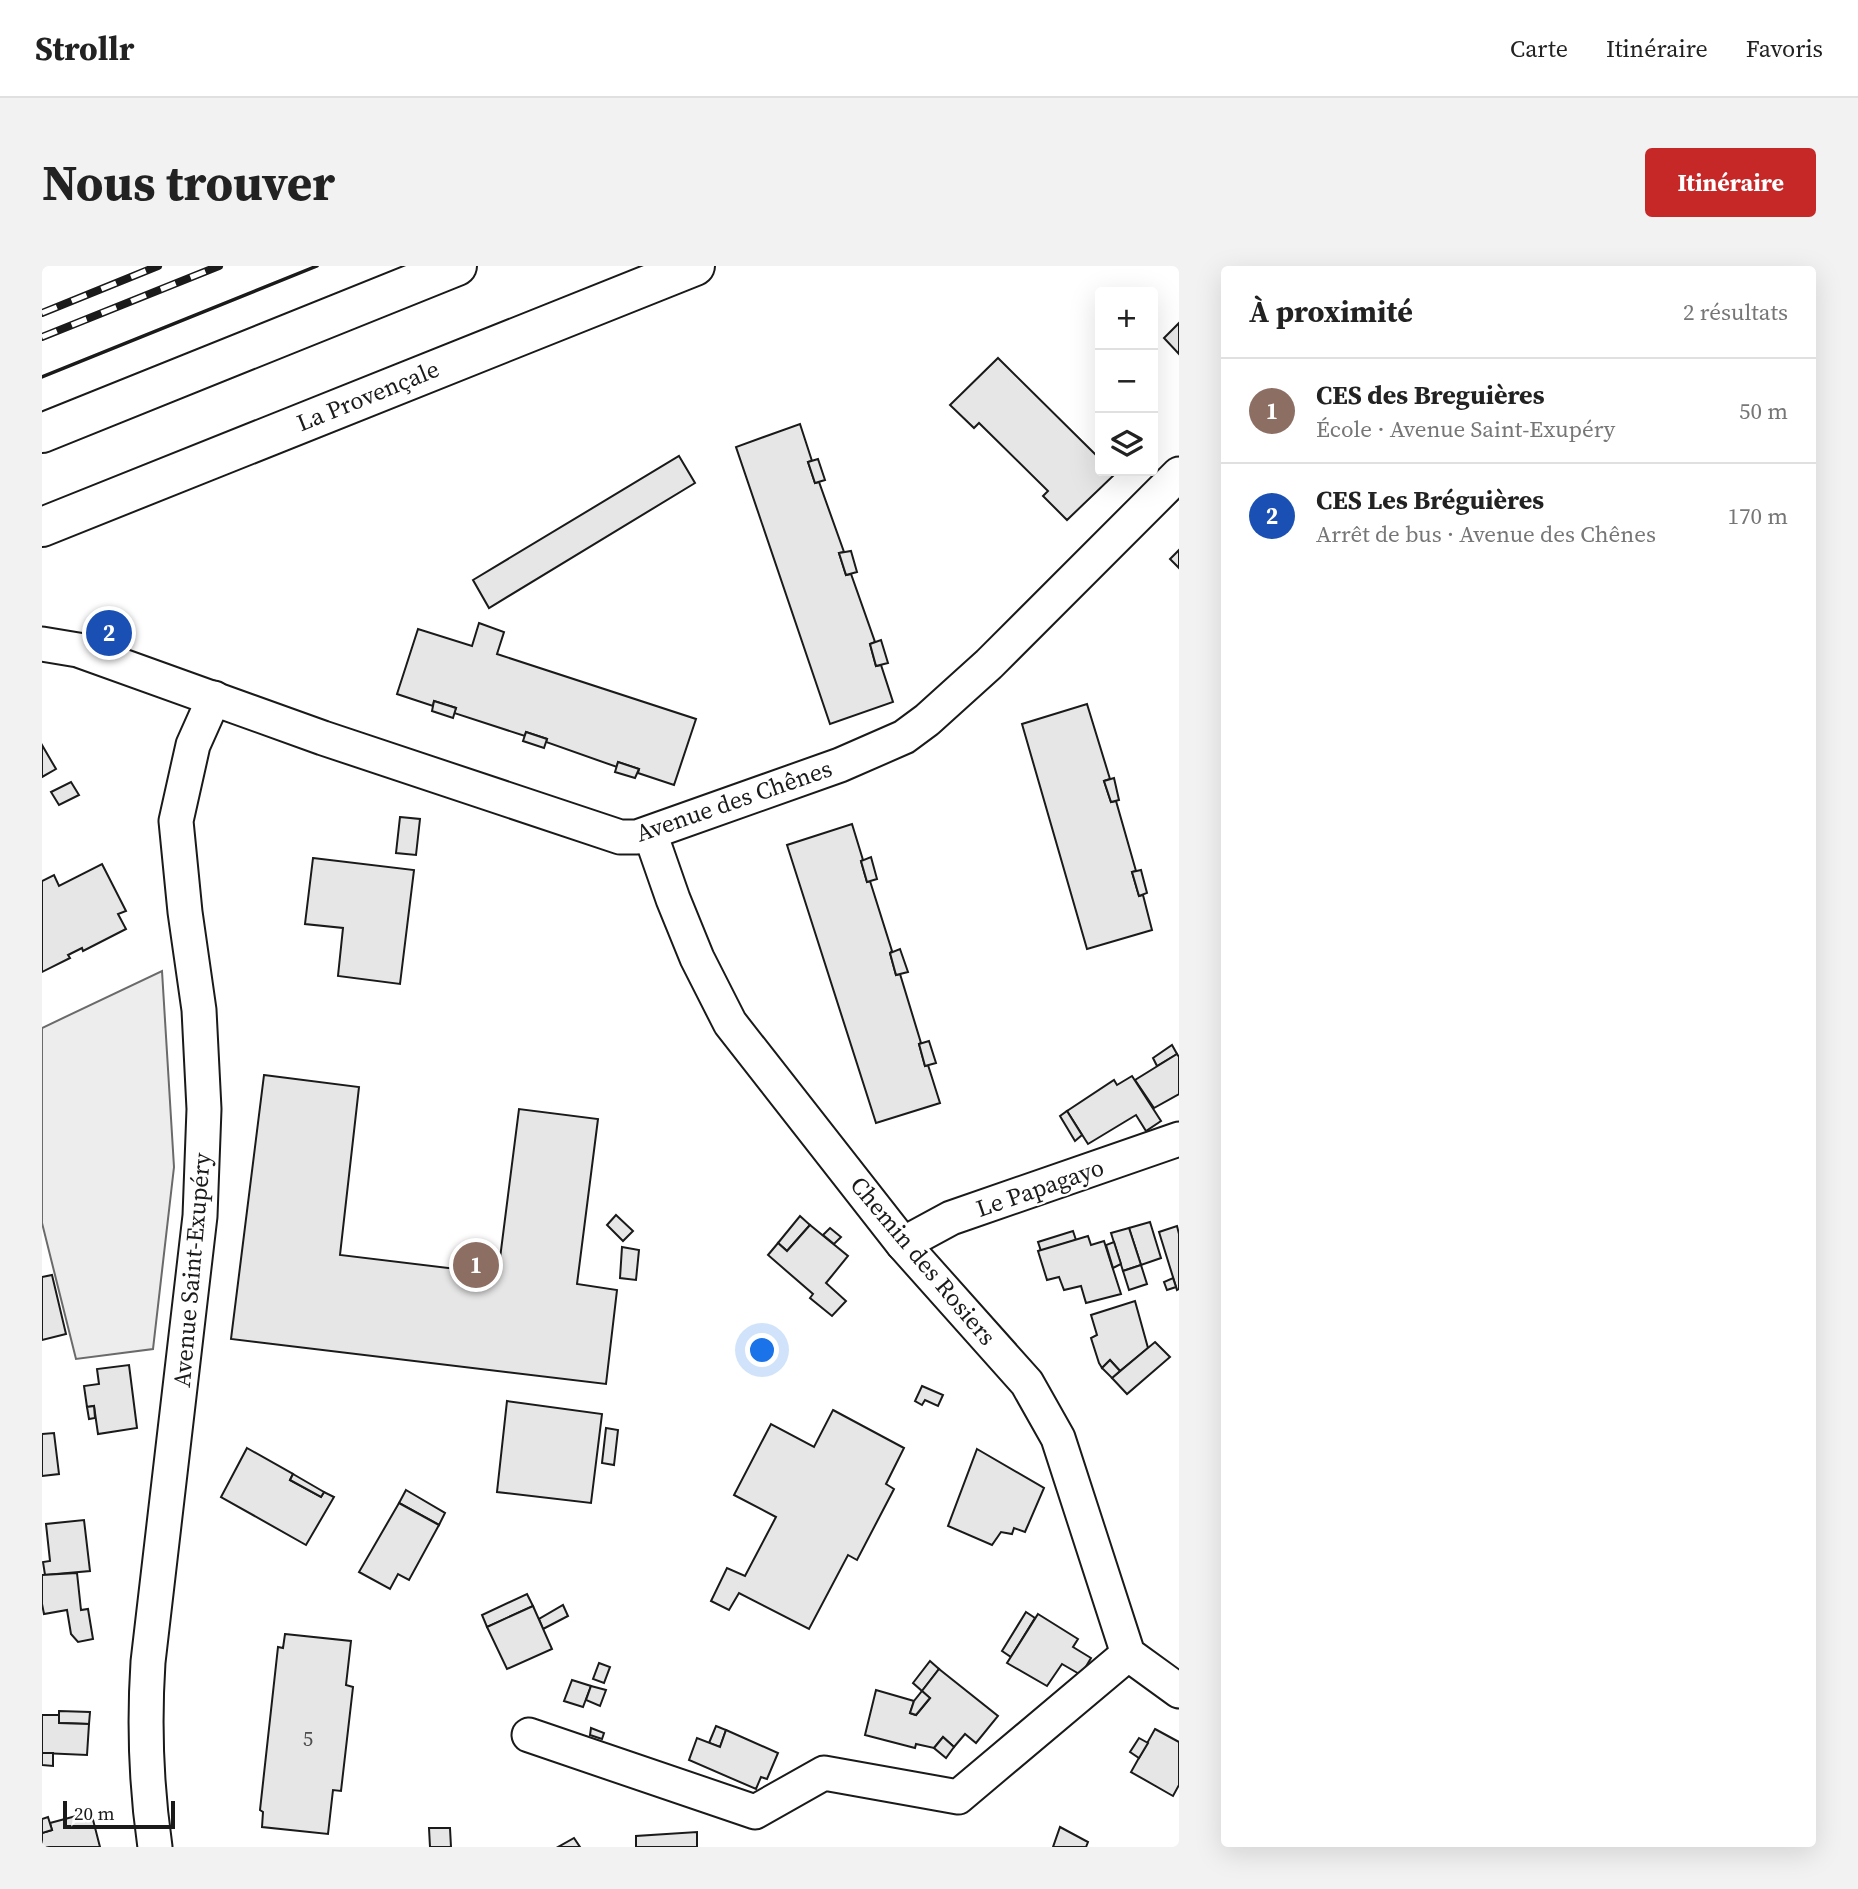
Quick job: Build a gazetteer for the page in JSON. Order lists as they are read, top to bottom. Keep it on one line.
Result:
{"streets":{"highway":["La Provençale"],"street":["Avenue des Chênes","Le Papagayo","Chemin des Rosiers","Avenue Saint-Exupéry"]},"crossings":[["Avenue des Chênes","Chemin des Rosiers"],["Avenue des Chênes","Avenue Saint-Exupéry"],["Le Papagayo","Chemin des Rosiers"]],"house_numbers":["5"],"scale_bar":"20 m","page":{"header":"Strollr","nav":["Carte","Itinéraire","Favoris"],"buttons":"Itinéraire","title":"Nous trouver","heading":["À proximité","2 résultats"],"map_buttons":["+","−"],"list":[{"mark":"1","name":"CES des Breguières","note":"École · Avenue Saint-Exupéry","value":"50 m"},{"mark":"2","name":"CES Les Bréguières","note":"Arrêt de bus · Avenue des Chênes","value":"170 m"}],"pins":["2","1"],"scale":"20 m"}}
